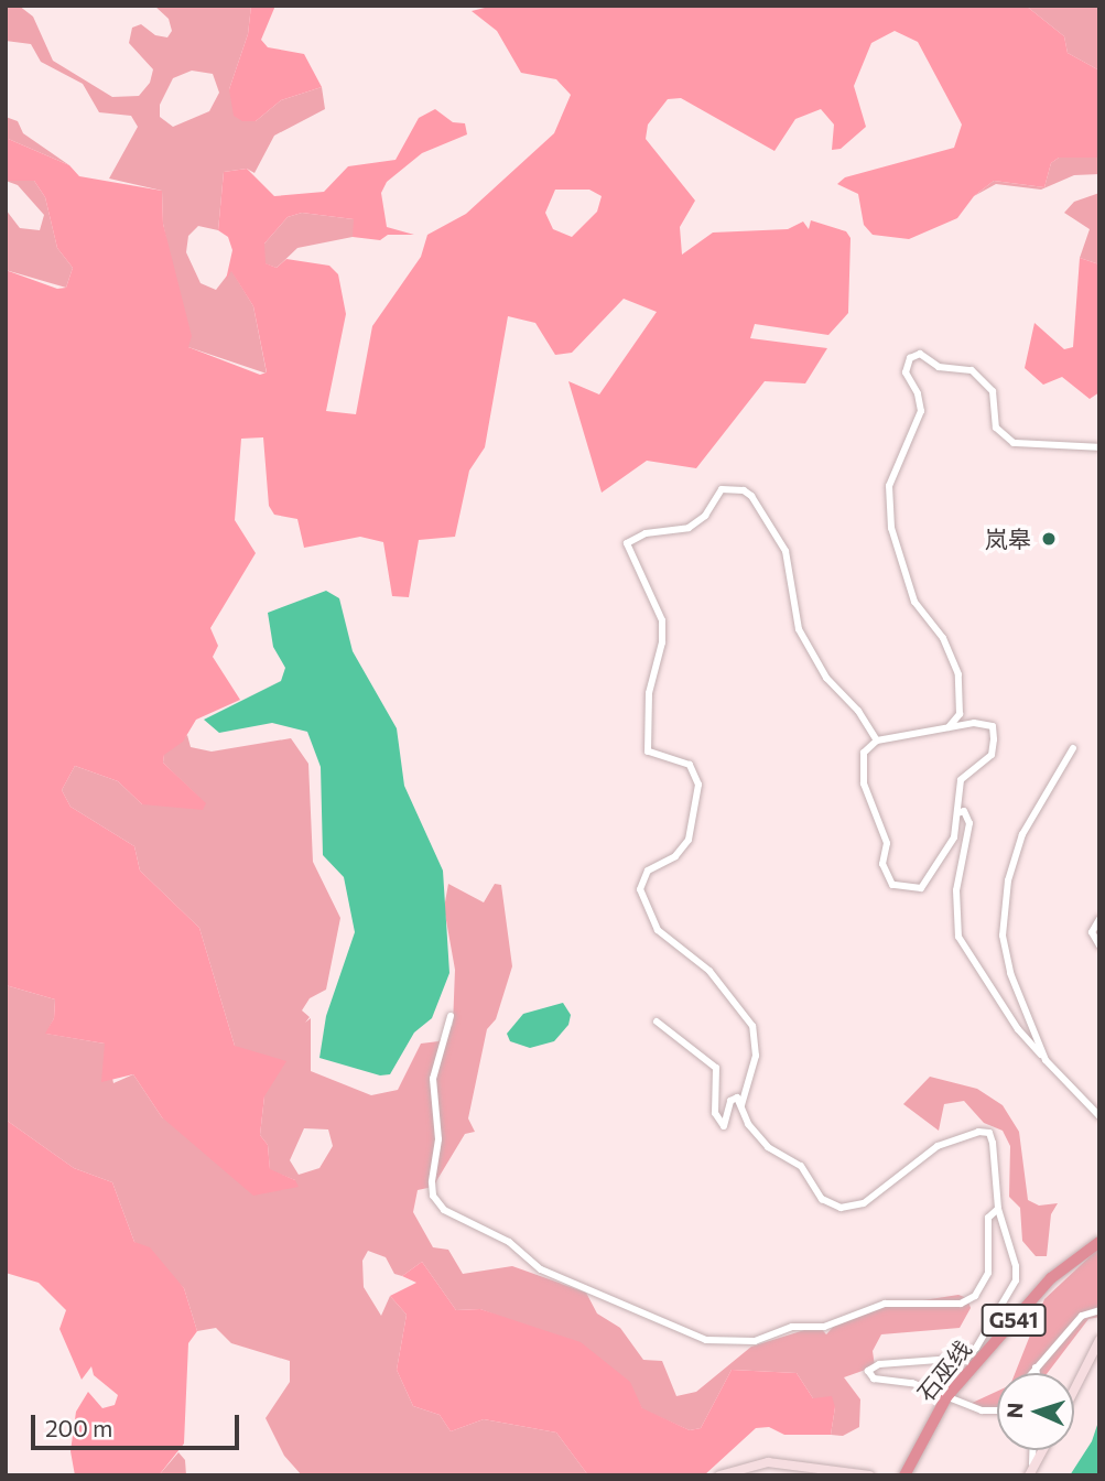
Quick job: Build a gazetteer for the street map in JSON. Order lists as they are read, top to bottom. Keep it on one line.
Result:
{"streets":{"highway":["G541","石巫线"]},"places":["岚皋"],"scale_bar":"200 m","north":"left"}
